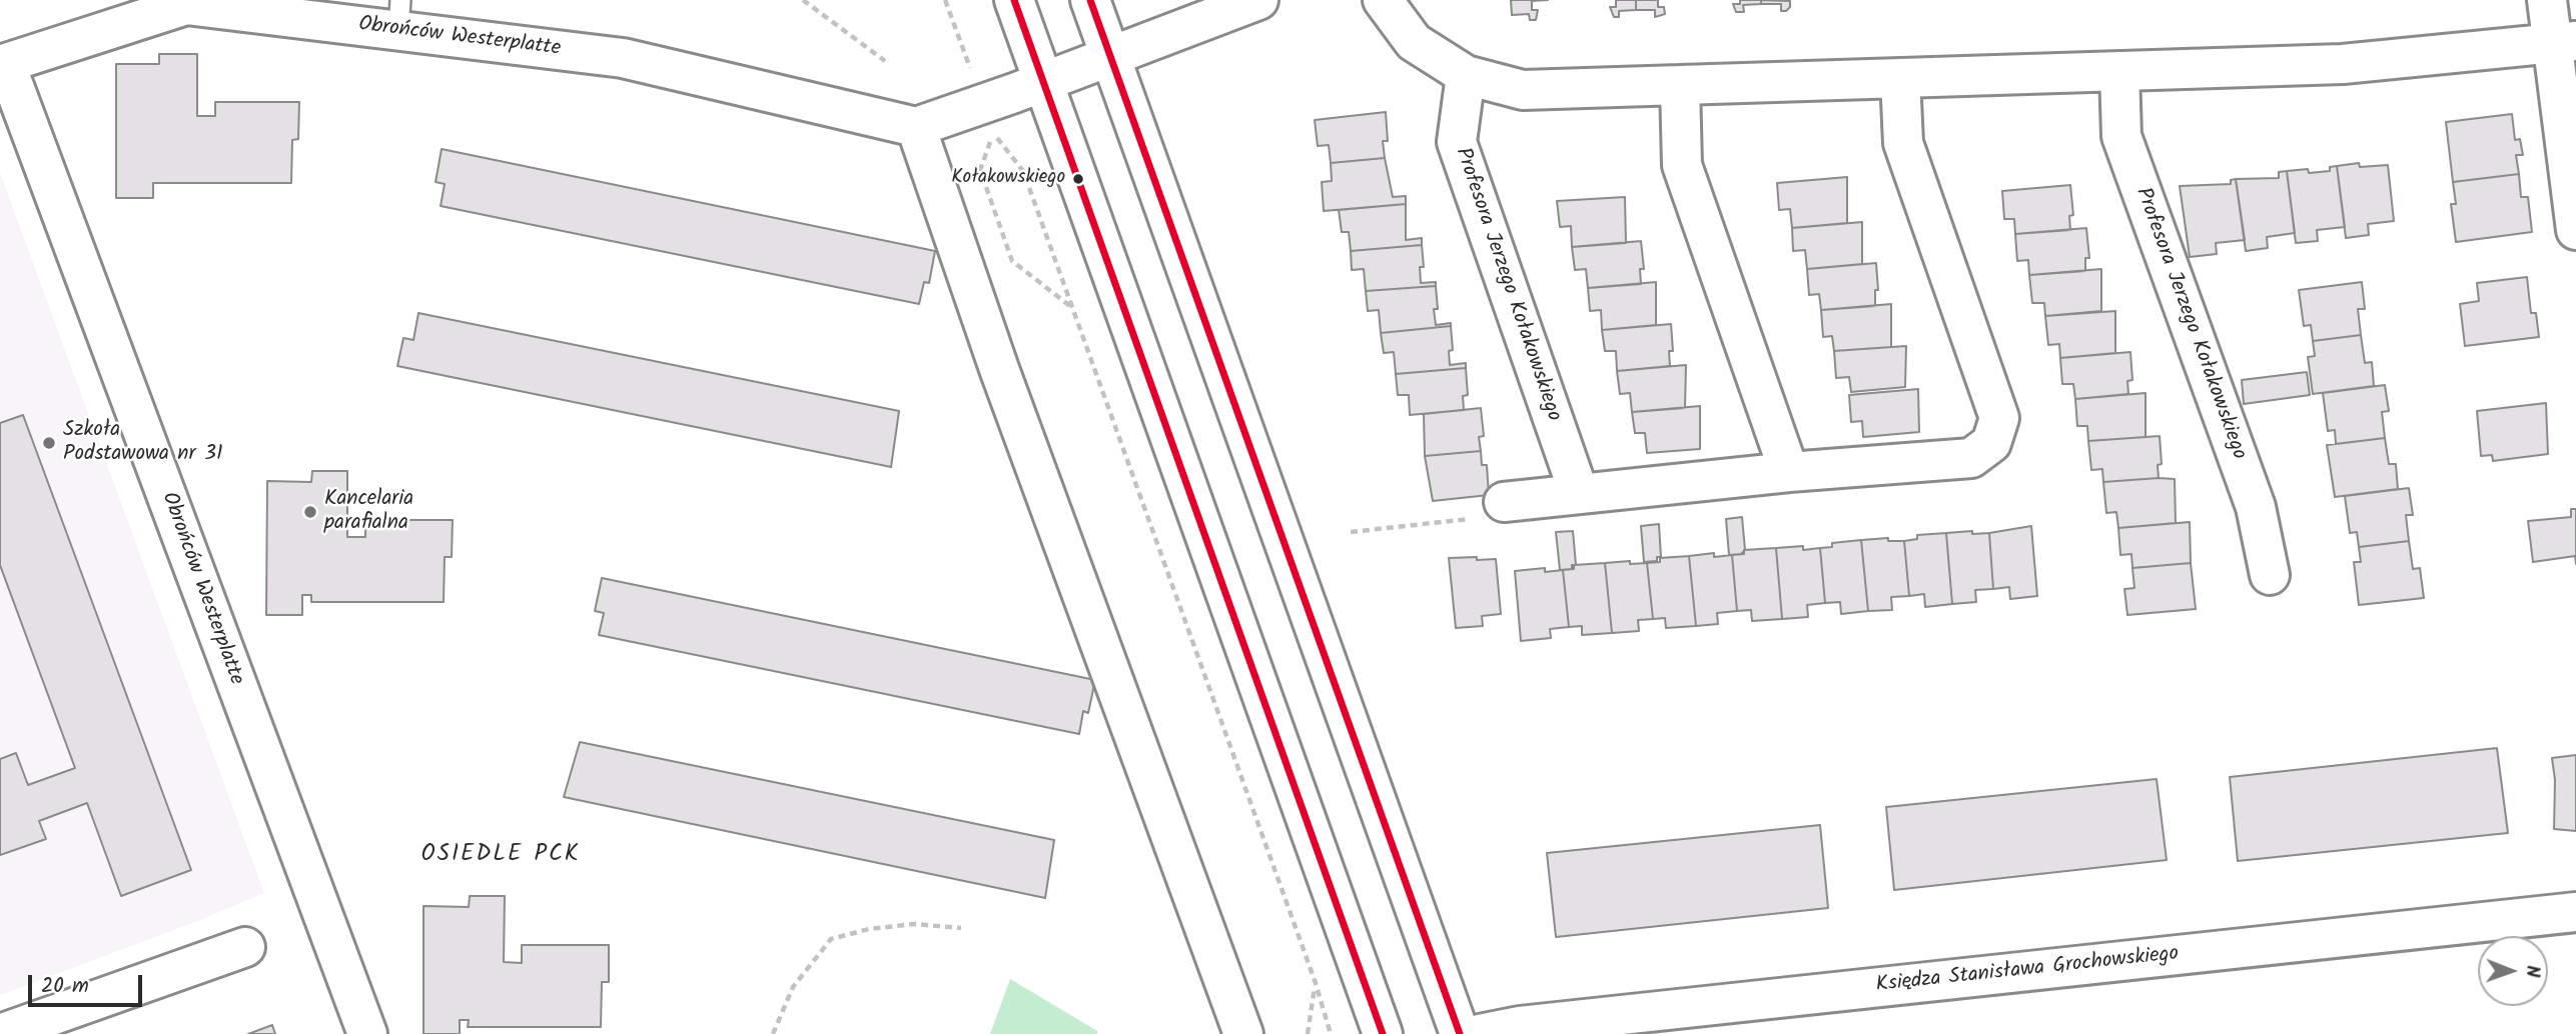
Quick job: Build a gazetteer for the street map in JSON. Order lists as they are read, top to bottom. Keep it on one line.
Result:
{"streets":{"street":["Obrońców Westerplatte","Profesora Jerzego Kołakowskiego","Księdza Stanisława Grochowskiego"]},"districts":["OSIEDLE PCK"],"places":["Kołakowskiego","Szkoła Podstawowa nr 31","Kancelaria parafialna"],"scale_bar":"20 m","north":"right"}
